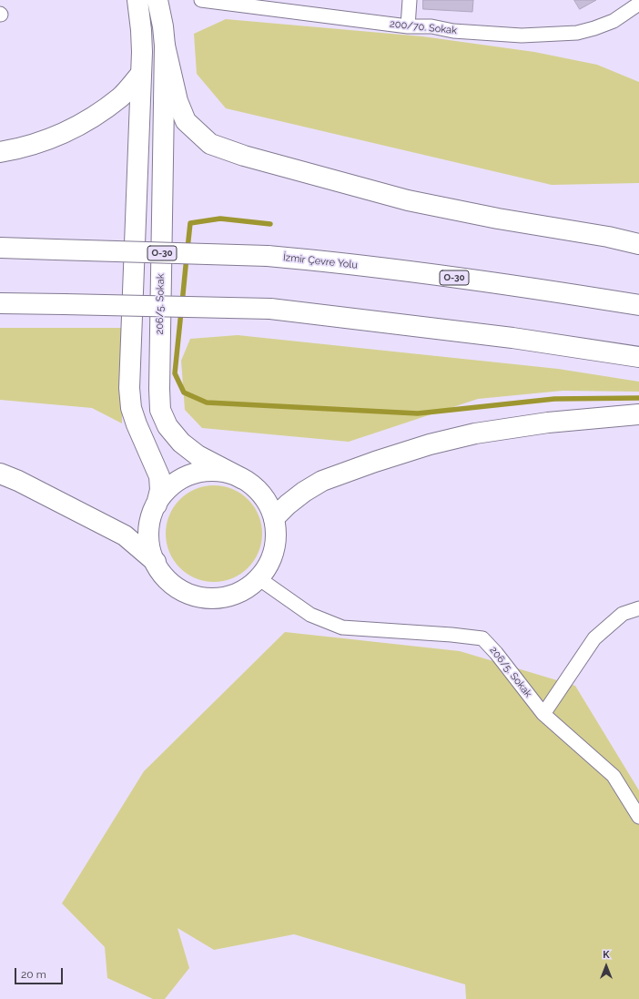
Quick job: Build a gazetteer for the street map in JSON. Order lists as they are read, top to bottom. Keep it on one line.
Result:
{"streets":{"main road":["O-30","İzmir Çevre Yolu","206/5. Sokak"],"street":["200/70. Sokak"]},"scale_bar":"20 m","north":"top"}
